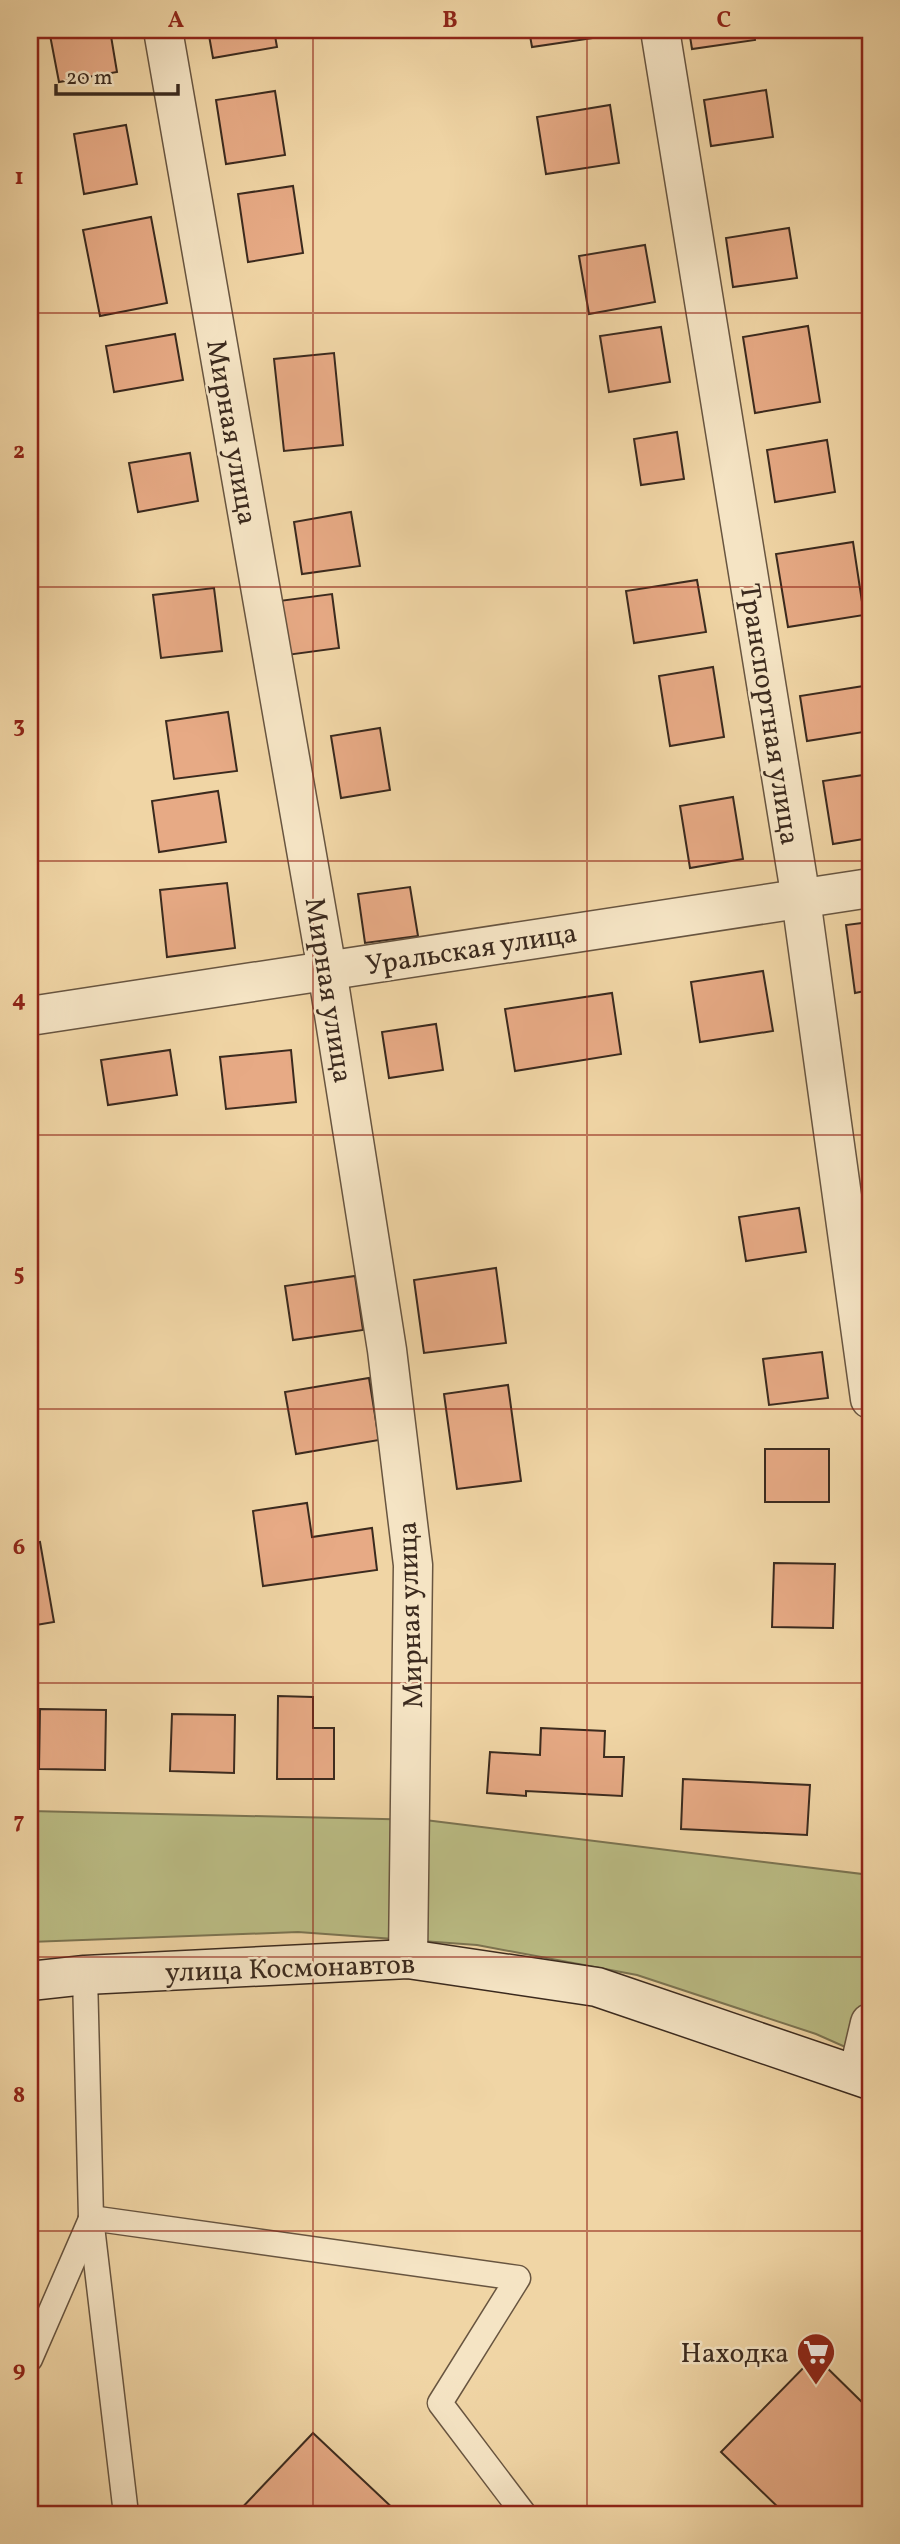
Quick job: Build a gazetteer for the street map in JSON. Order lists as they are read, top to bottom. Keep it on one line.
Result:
{"streets":{"street":["Мирная улица","Транспортная улица","Уральская улица","улица Космонавтов"]},"crossings":[["Мирная улица","Уральская улица"],["Мирная улица","улица Космонавтов"],["Транспортная улица","Уральская улица"]],"places":{"supermarket":["Находка"]},"scale_bar":"20 m","grid":{"columns":["A","B","C"],"rows":["1","2","3","4","5","6","7","8","9"]}}
